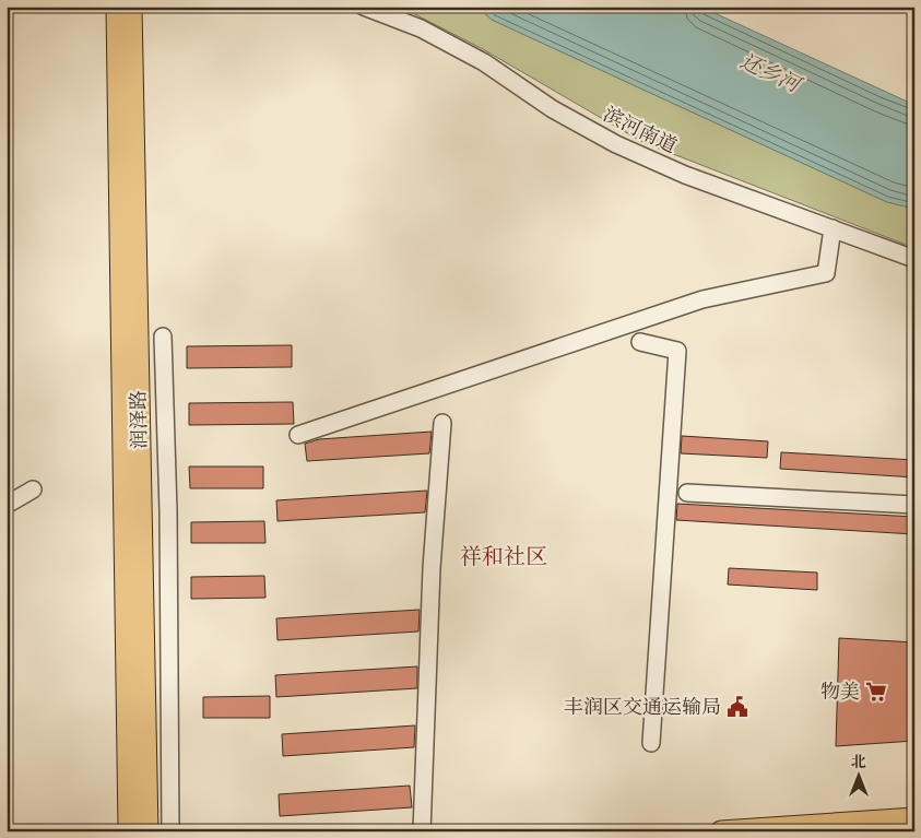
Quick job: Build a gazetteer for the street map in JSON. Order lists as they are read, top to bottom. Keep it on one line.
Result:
{"streets":{"main road":["润泽路"],"street":["滨河南道"]},"districts":["祥和社区"],"water":["还乡河"],"places":{"supermarket":["物美"],"public building":["丰润区交通运输局"]},"north":"top"}
